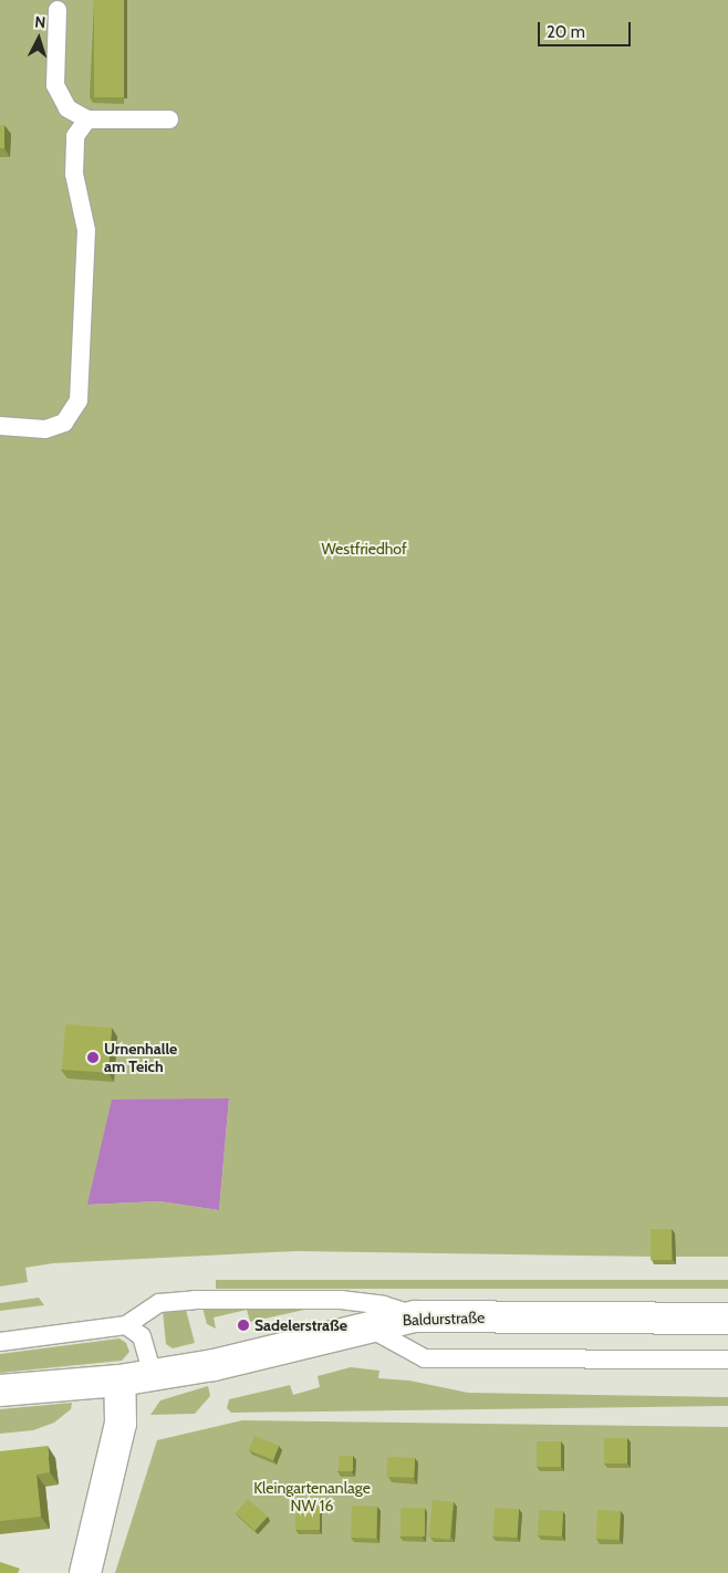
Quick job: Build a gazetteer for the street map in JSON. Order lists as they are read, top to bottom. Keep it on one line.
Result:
{"streets":{"street":["Baldurstraße"]},"parks":["Westfriedhof","Kleingartenanlage NW 16"],"places":["Urnenhalle am Teich","Sadelerstraße"],"scale_bar":"20 m","north":"top"}
